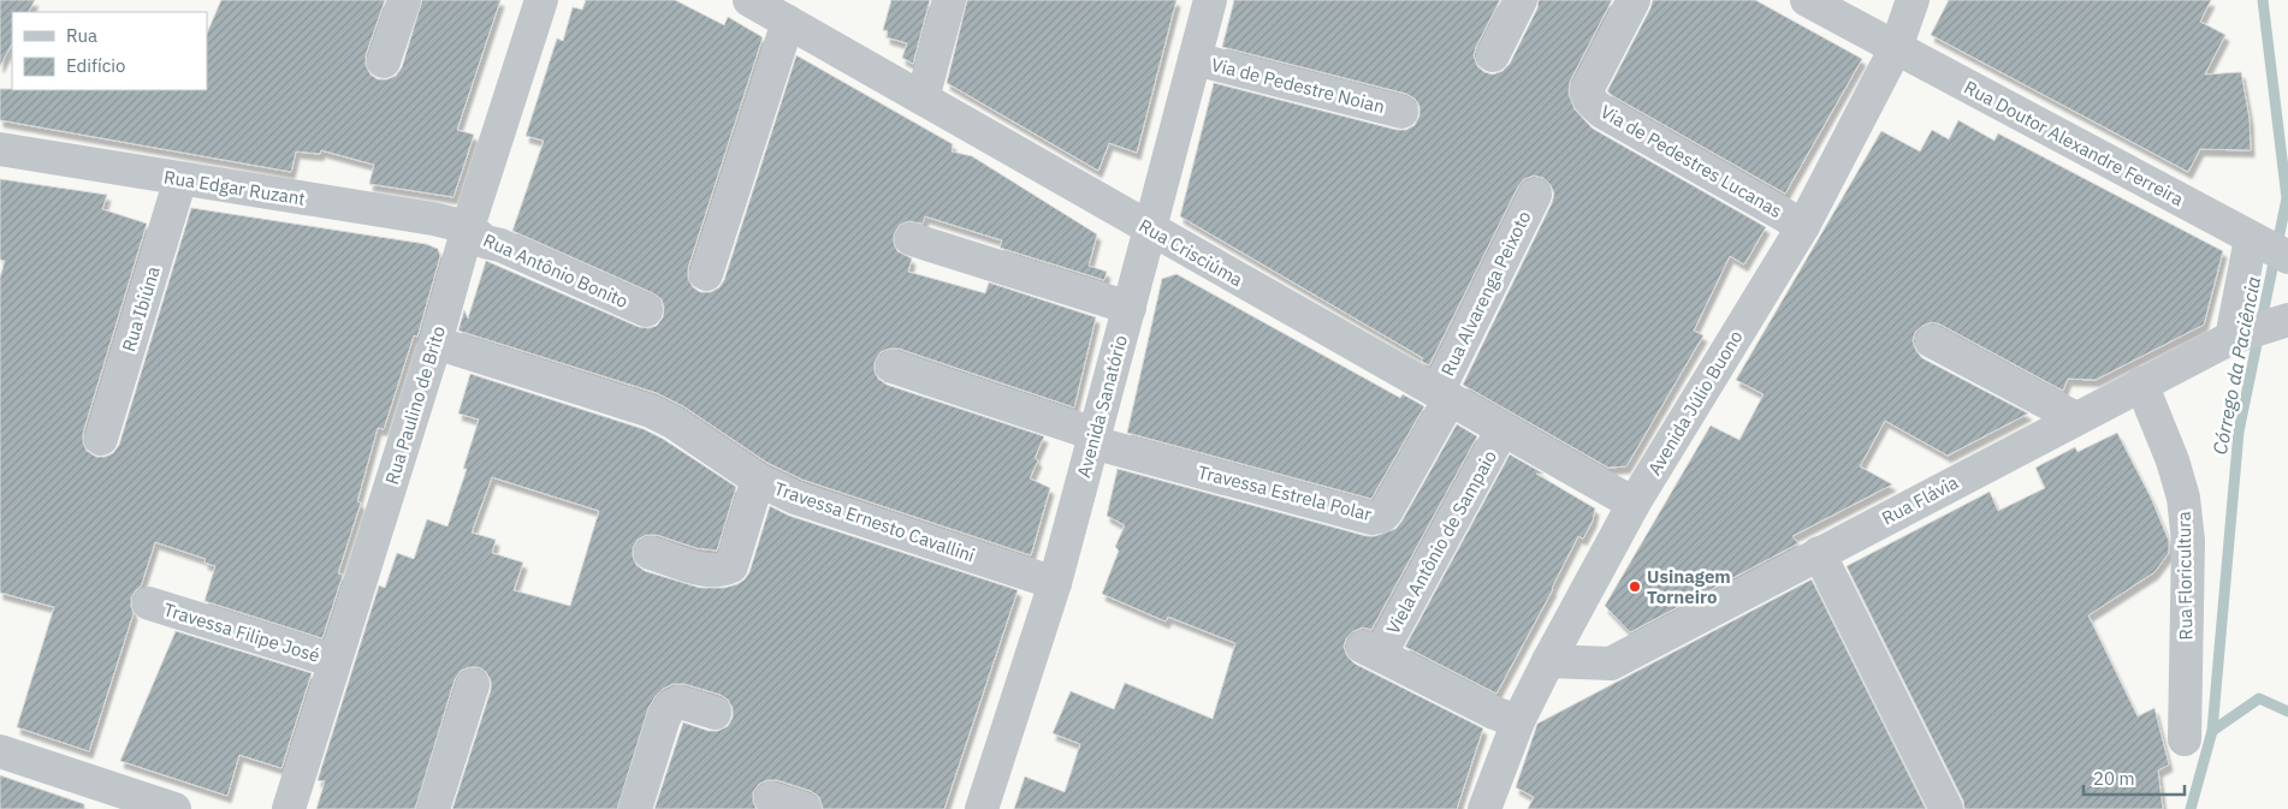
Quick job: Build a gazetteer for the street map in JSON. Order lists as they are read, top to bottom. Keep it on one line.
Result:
{"streets":{"street":["Via de Pedestre Noian","Rua Doutor Alexandre Ferreira","Via de Pedestres Lucanas","Rua Edgar Ruzant","Rua Crisciúma","Rua Antônio Bonito","Rua Alvarenga Peixoto","Rua Ibiúna","Avenida Júlio Buono","Rua Paulino de Brito","Avenida Sanatório","Travessa Estrela Polar","Rua Flávia","Travessa Ernesto Cavallini","Viela Antônio de Sampaio","Rua Floricultura","Travessa Filipe José"]},"crossings":[["Via de Pedestre Noian","Avenida Sanatório"],["Rua Doutor Alexandre Ferreira","Avenida Júlio Buono"],["Rua Doutor Alexandre Ferreira","Rua Flávia"],["Via de Pedestres Lucanas","Avenida Júlio Buono"],["Rua Edgar Ruzant","Rua Antônio Bonito"],["Rua Edgar Ruzant","Rua Ibiúna"],["Rua Edgar Ruzant","Rua Paulino de Brito"],["Rua Crisciúma","Rua Alvarenga Peixoto"],["Rua Crisciúma","Avenida Júlio Buono"],["Rua Crisciúma","Avenida Sanatório"],["Rua Crisciúma","Travessa Estrela Polar"],["Rua Crisciúma","Viela Antônio de Sampaio"],["Rua Antônio Bonito","Rua Paulino de Brito"],["Rua Alvarenga Peixoto","Travessa Estrela Polar"],["Avenida Júlio Buono","Rua Flávia"],["Avenida Júlio Buono","Viela Antônio de Sampaio"],["Rua Paulino de Brito","Travessa Ernesto Cavallini"],["Rua Paulino de Brito","Travessa Filipe José"],["Avenida Sanatório","Travessa Estrela Polar"],["Avenida Sanatório","Travessa Ernesto Cavallini"],["Rua Flávia","Rua Floricultura"]],"water":["Córrego da Paciência"],"places":["Usinagem Torneiro"],"legend":["Rua","Edifício"],"scale_bar":"20 m"}
